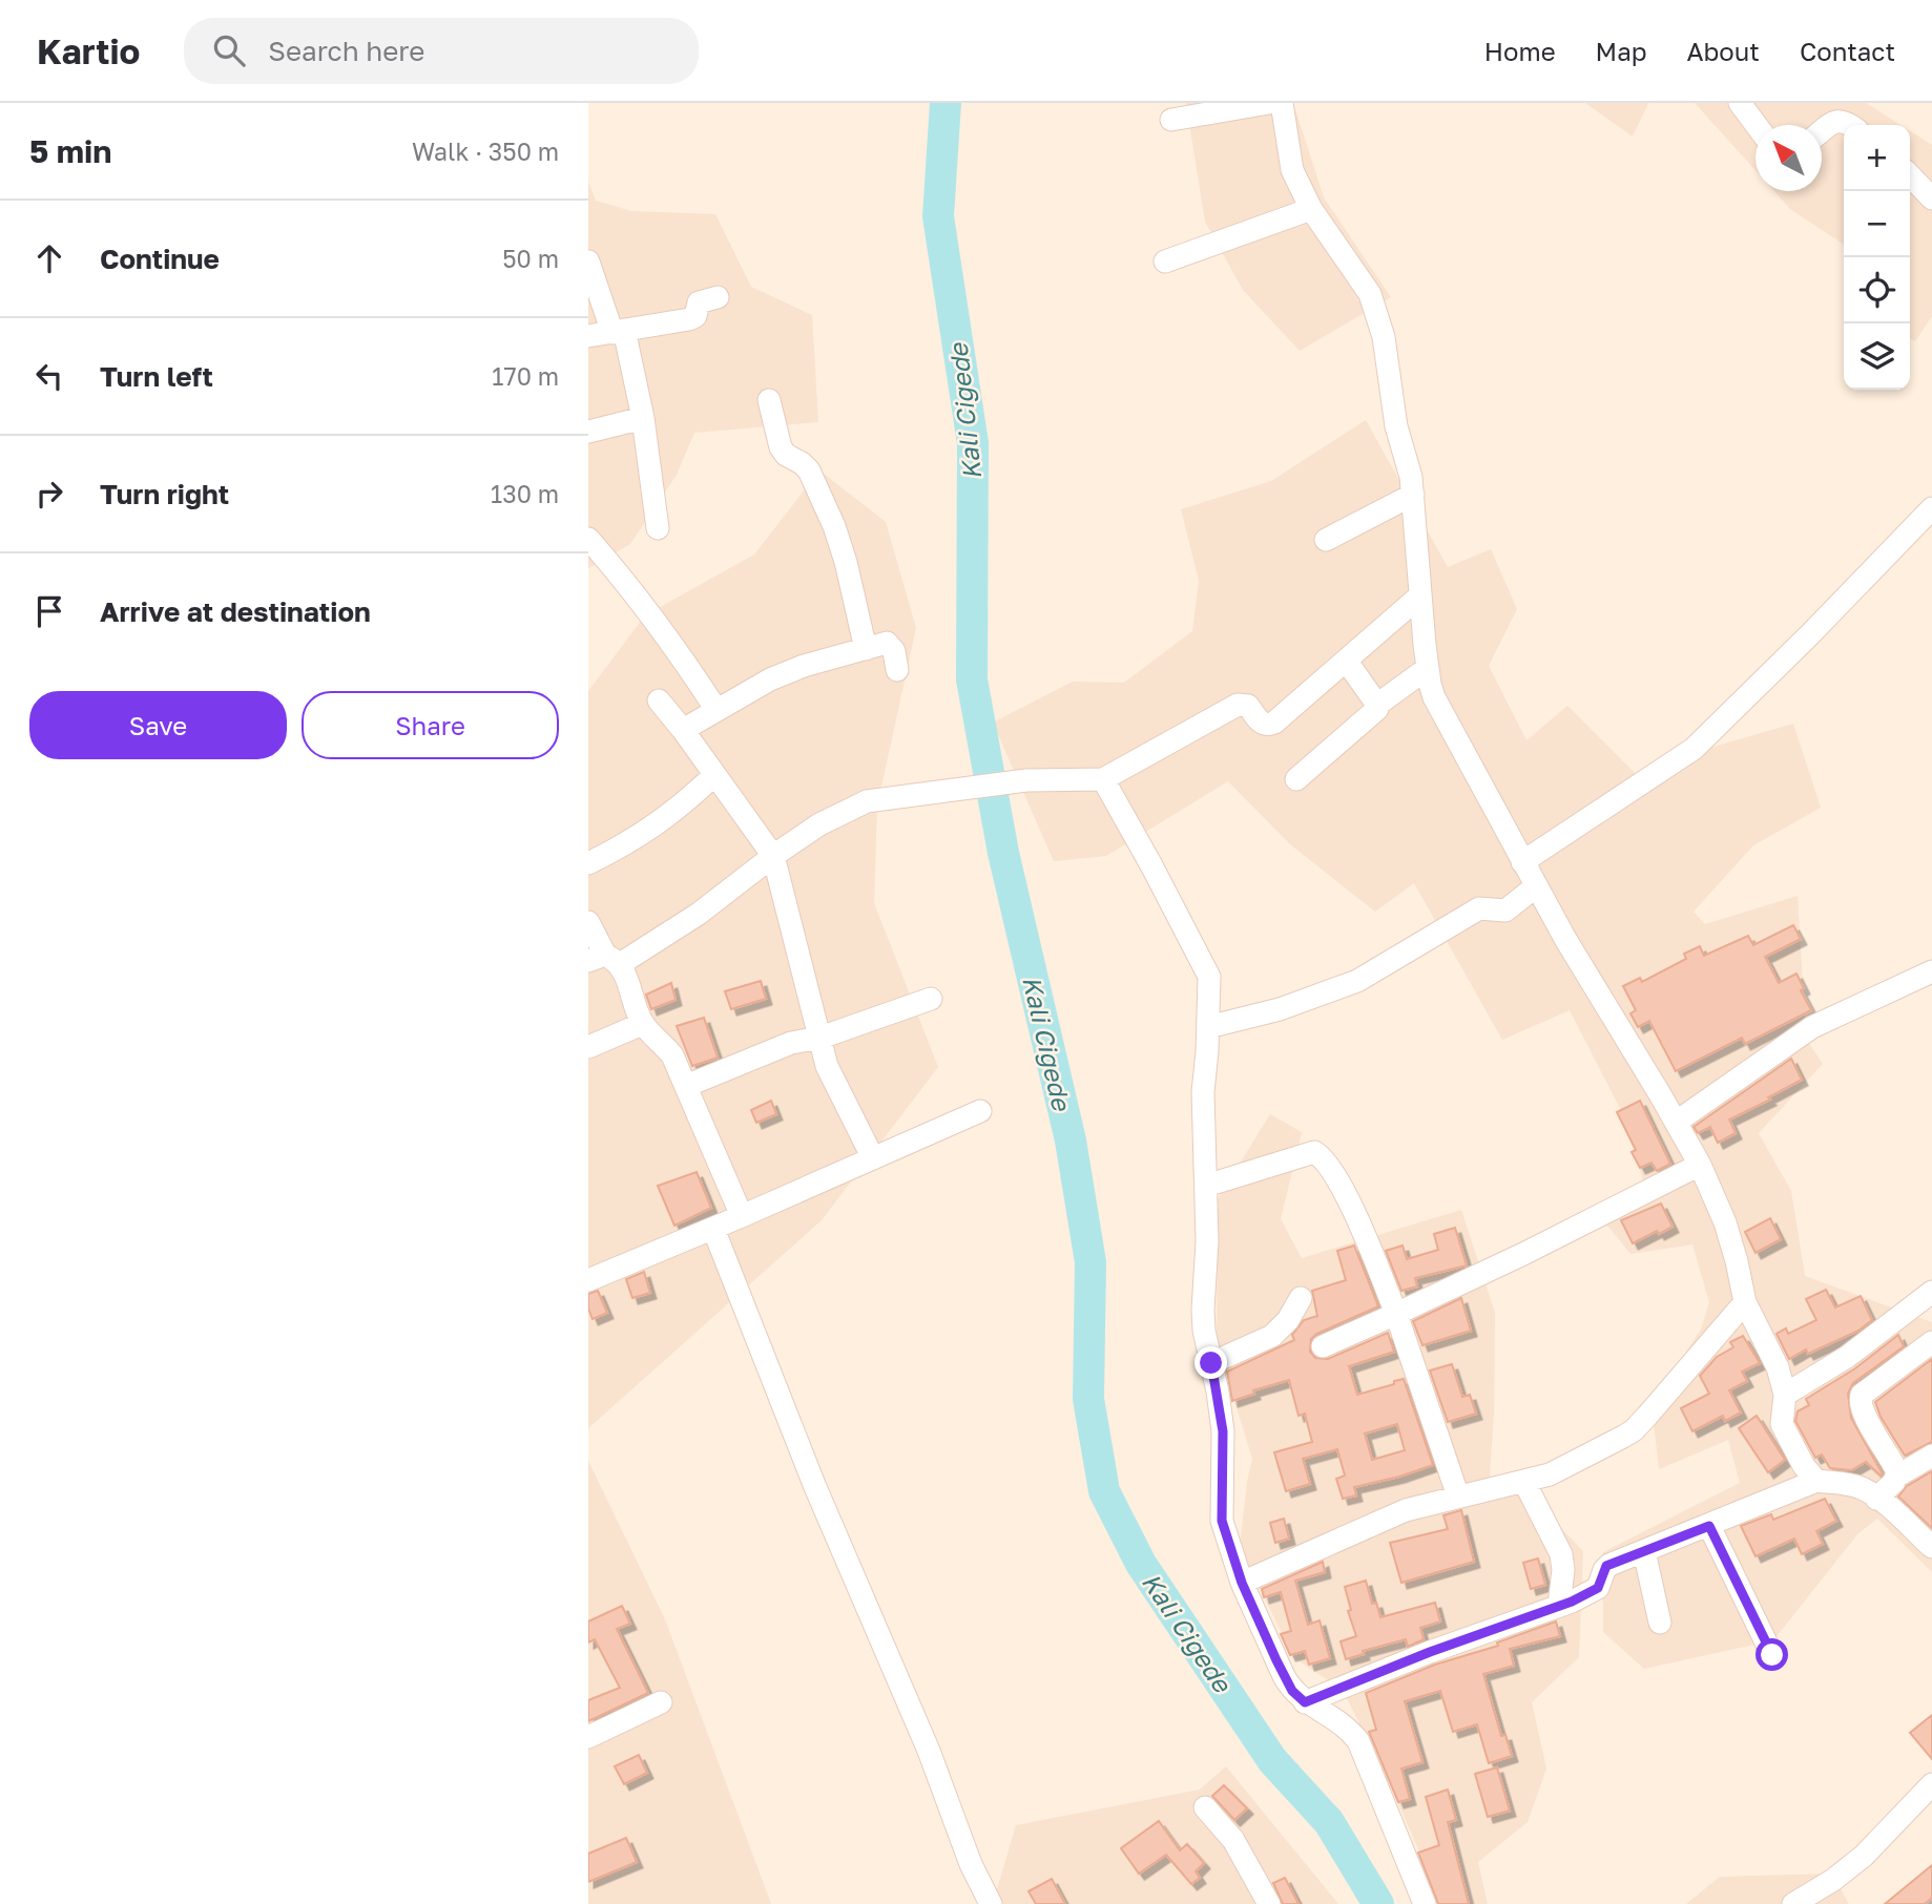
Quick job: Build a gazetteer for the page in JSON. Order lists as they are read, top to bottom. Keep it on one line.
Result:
{"water":["Kali Cigede"],"north":"top left","page":{"header":"Kartio","search":"Search here","nav":["Home","Map","About","Contact"],"heading":["5 min","Walk · 350 m"],"map_buttons":["+","−"],"list":[["Continue","50 m"],["Turn left","170 m"],["Turn right","130 m"],"Arrive at destination"],"buttons":["Save","Share"]}}
